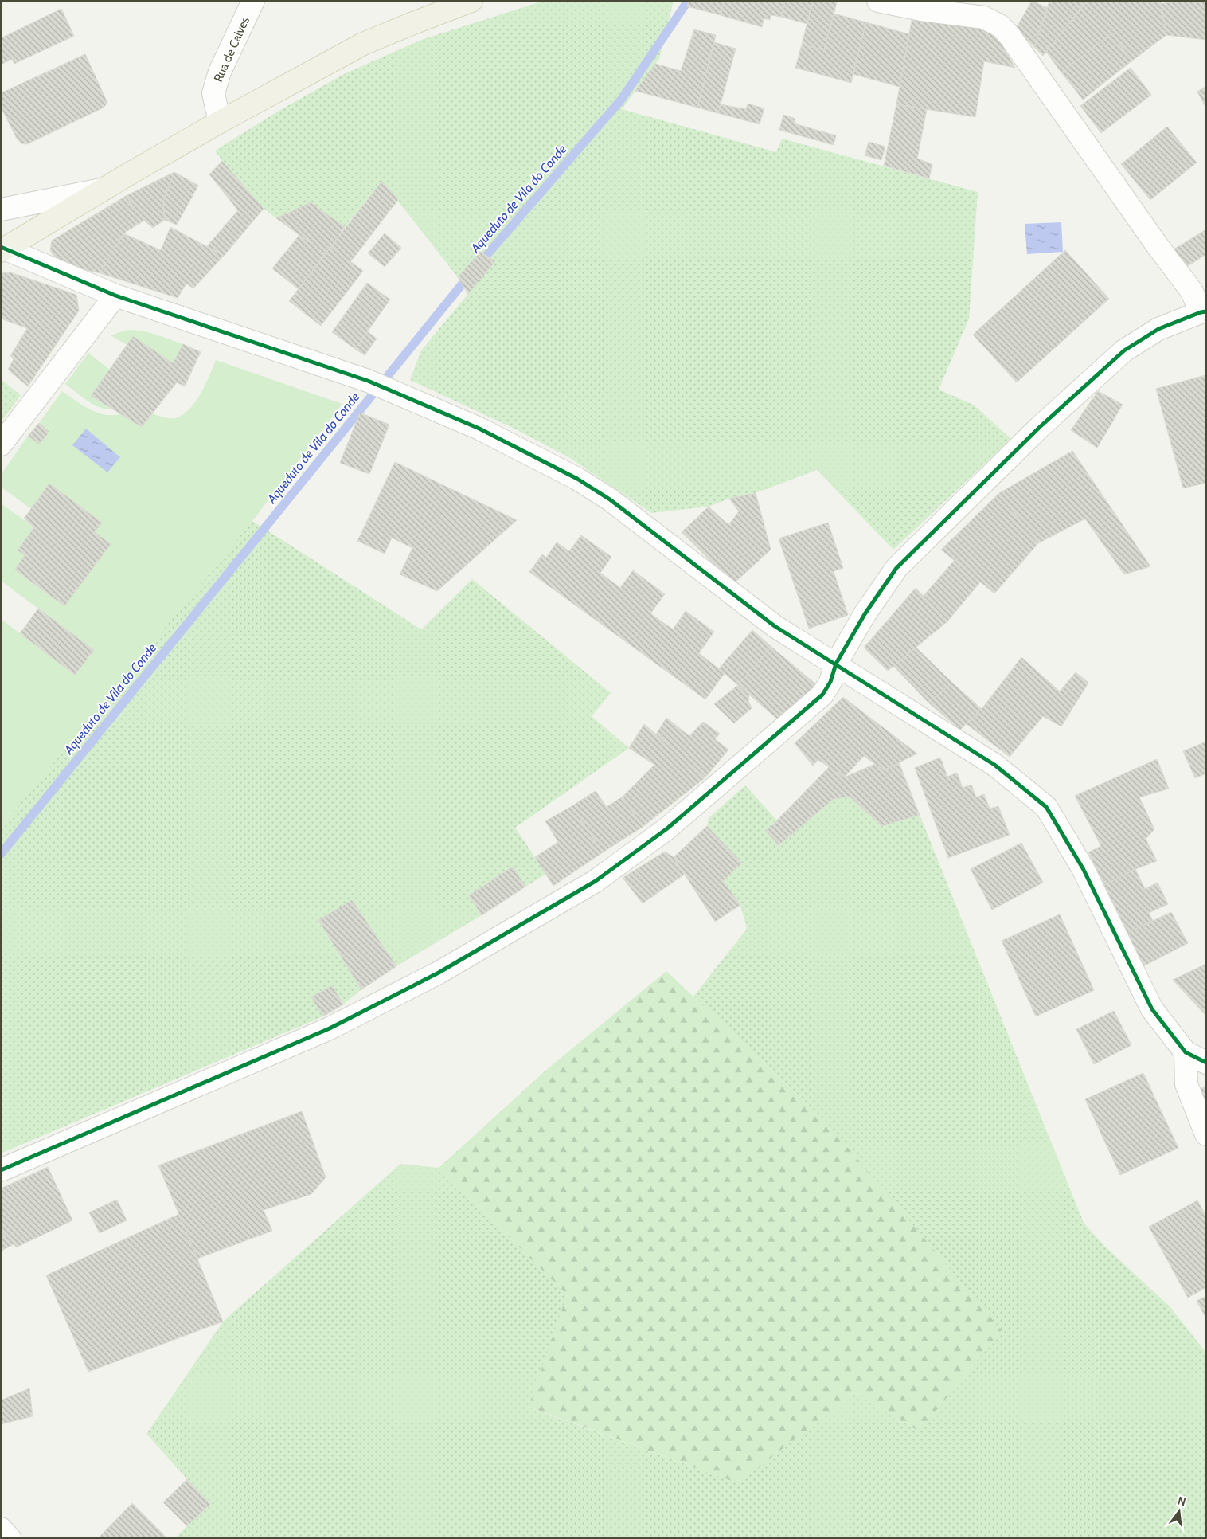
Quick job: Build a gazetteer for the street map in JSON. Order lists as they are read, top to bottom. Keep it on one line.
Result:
{"streets":{"street":["Rua de Calves"]},"water":["Aqueduto de Vila do Conde"],"north":"top"}
